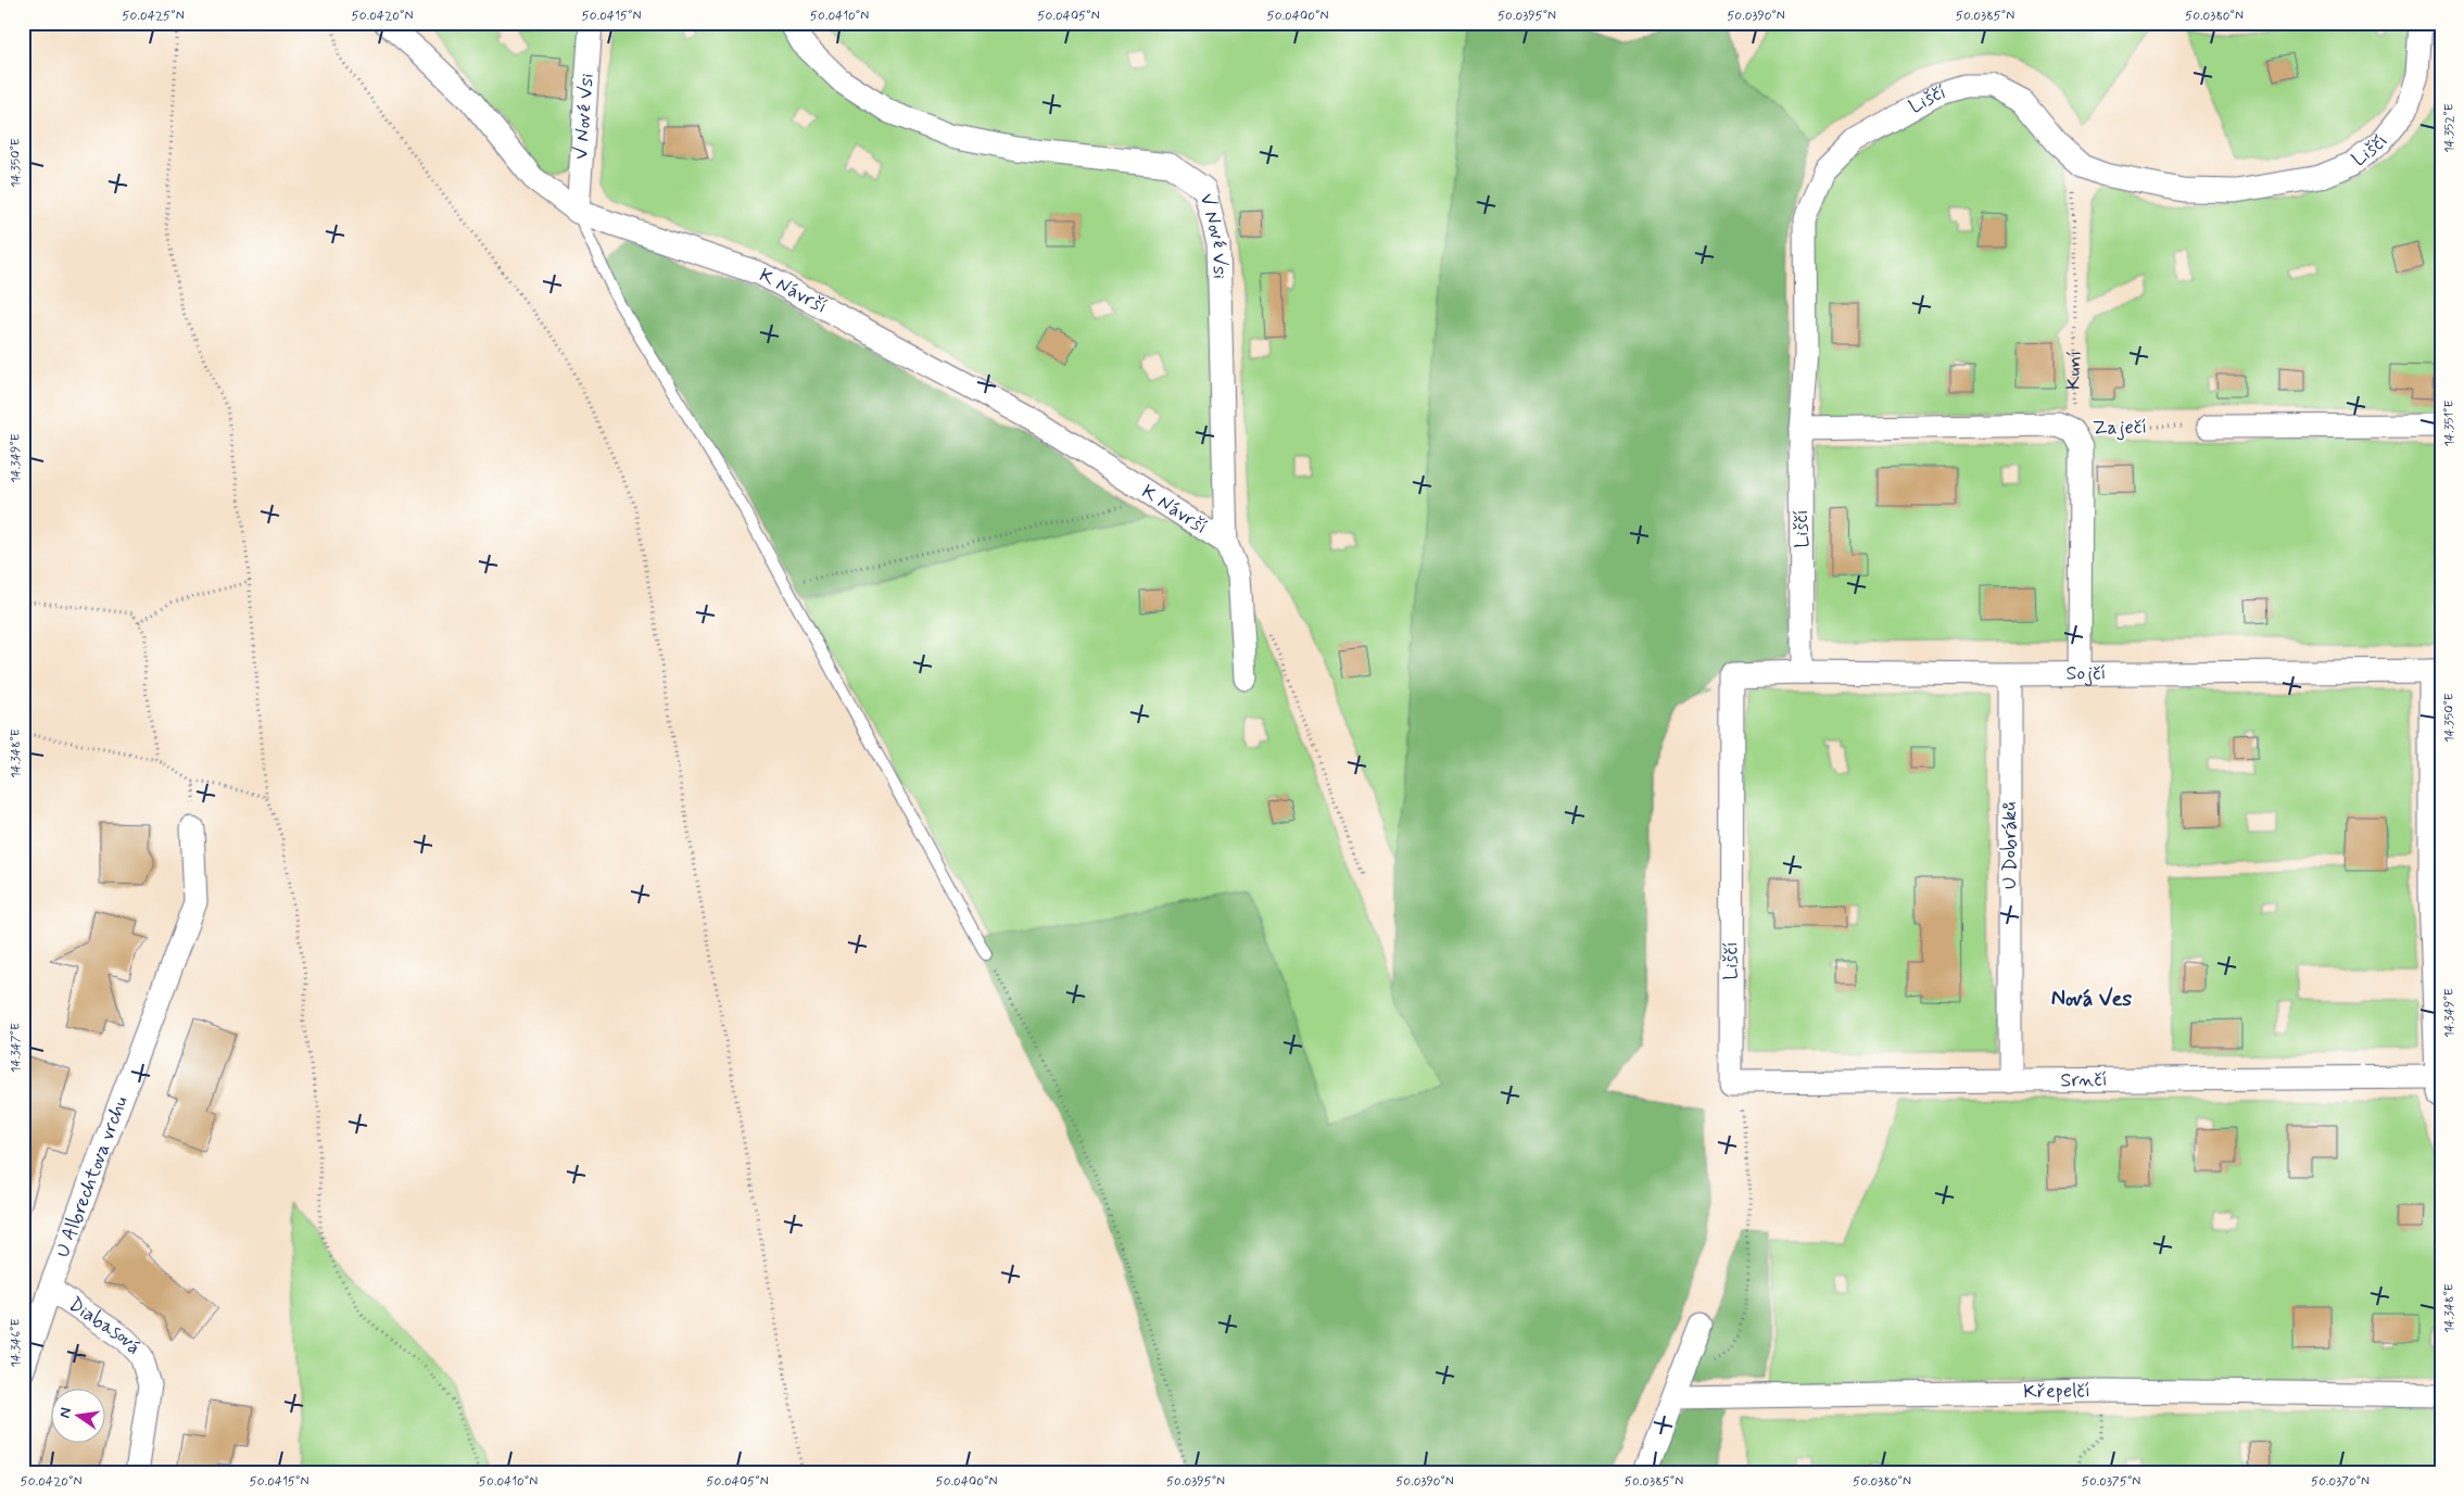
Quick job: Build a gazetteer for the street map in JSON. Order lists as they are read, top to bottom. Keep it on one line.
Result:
{"streets":{"street":["Liščí","V Nové Vsi","K Návrší","Zaječí","Sojčí","U Dobráků","Srnčí","U Albrechtova vrchu","Diabasová","Křepelčí"],"path":["Kuní"]},"crossings":[["Liščí","Kuní"],["Liščí","Zaječí"],["Liščí","Sojčí"],["Liščí","Srnčí"],["V Nové Vsi","K Návrší"],["Kuní","Zaječí"],["Sojčí","U Dobráků"],["U Dobráků","Srnčí"],["U Albrechtova vrchu","Diabasová"]],"districts":["Nová Ves"],"north":"left","coordinates":["50.0425°N","50.0420°N","50.0415°N","50.0410°N","50.0405°N","50.0400°N","50.0395°N","50.0390°N","50.0385°N","50.0380°N","14.352°E","14.350°E","14.351°E","14.349°E","14.348°E","14.347°E","14.346°E","50.0375°N","50.0370°N"]}
